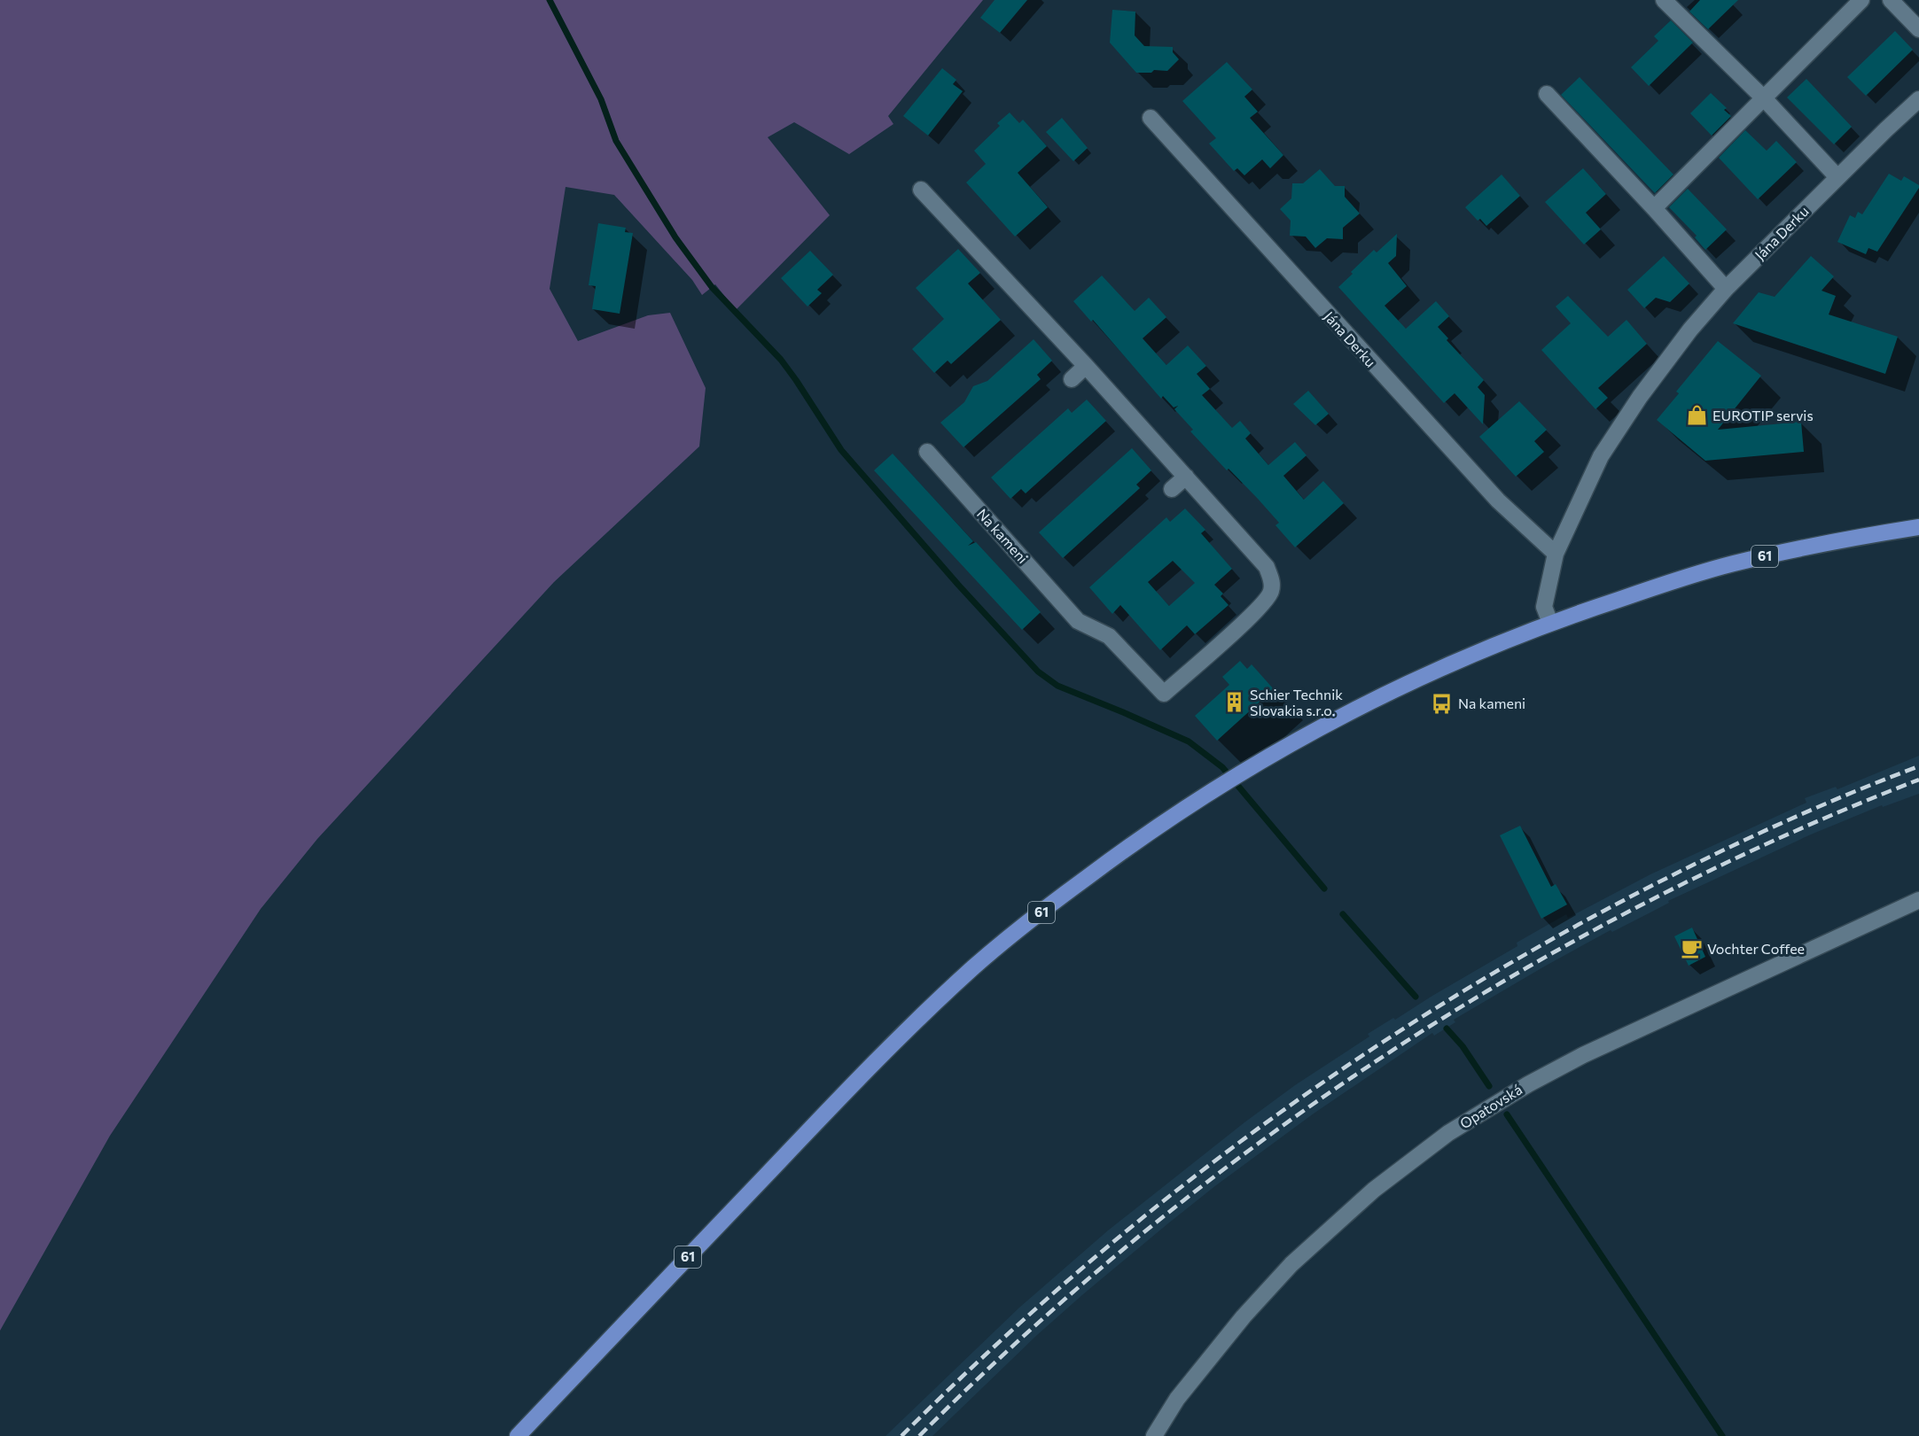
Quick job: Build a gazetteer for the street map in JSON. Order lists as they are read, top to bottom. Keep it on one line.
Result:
{"streets":{"main road":["61"],"street":["Jána Derku","Na kameni","Opatovská"]},"crossings":[["Jána Derku","61"]],"places":{"shop":["EUROTIP servis"],"building":["Schier Technik Slovakia s.r.o."],"bus stop":["Na kameni"],"cafe":["Vochter Coffee"]}}
